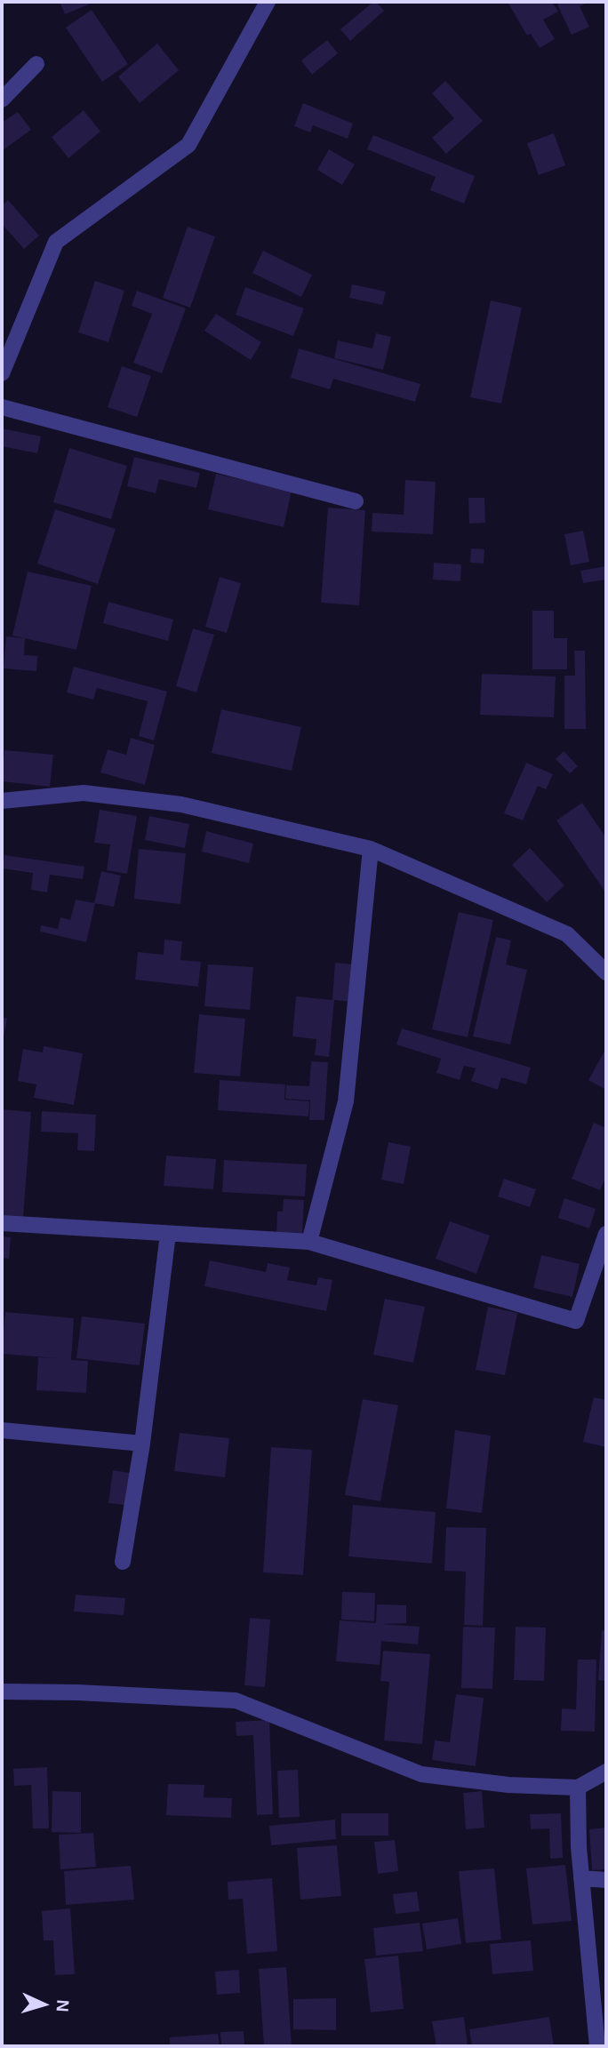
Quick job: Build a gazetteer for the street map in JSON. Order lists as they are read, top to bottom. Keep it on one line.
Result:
{"north":"right"}
